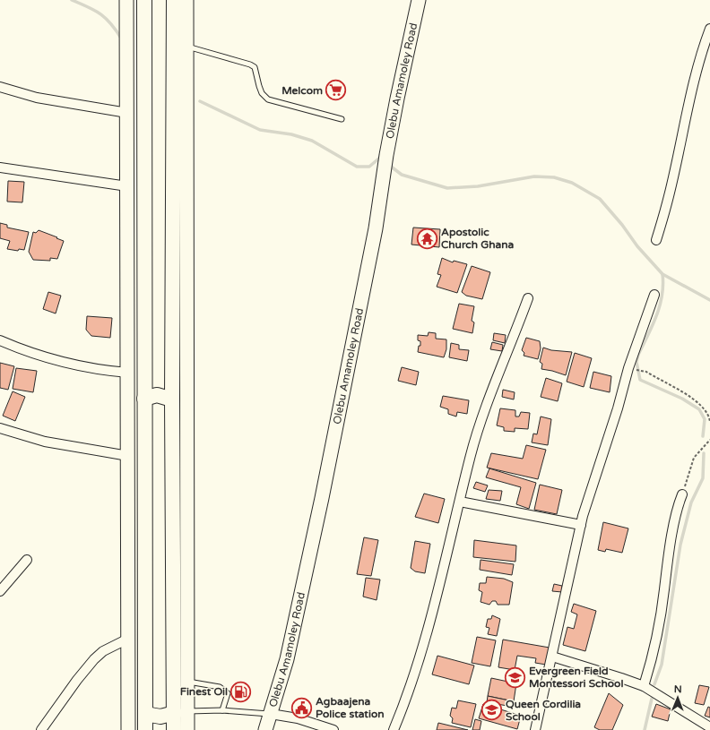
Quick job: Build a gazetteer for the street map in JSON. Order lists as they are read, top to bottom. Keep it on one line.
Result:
{"streets":{"street":["Olebu Amamoley Road"]},"places":{"supermarket":["Melcom"],"temple":["Apostolic Church Ghana"],"school or university":["Evergreen Field Montessori School","Queen Cordilia School"],"fuel station":["Finest Oil"],"public building":["Agbaajena Police station"]},"north":"top"}
